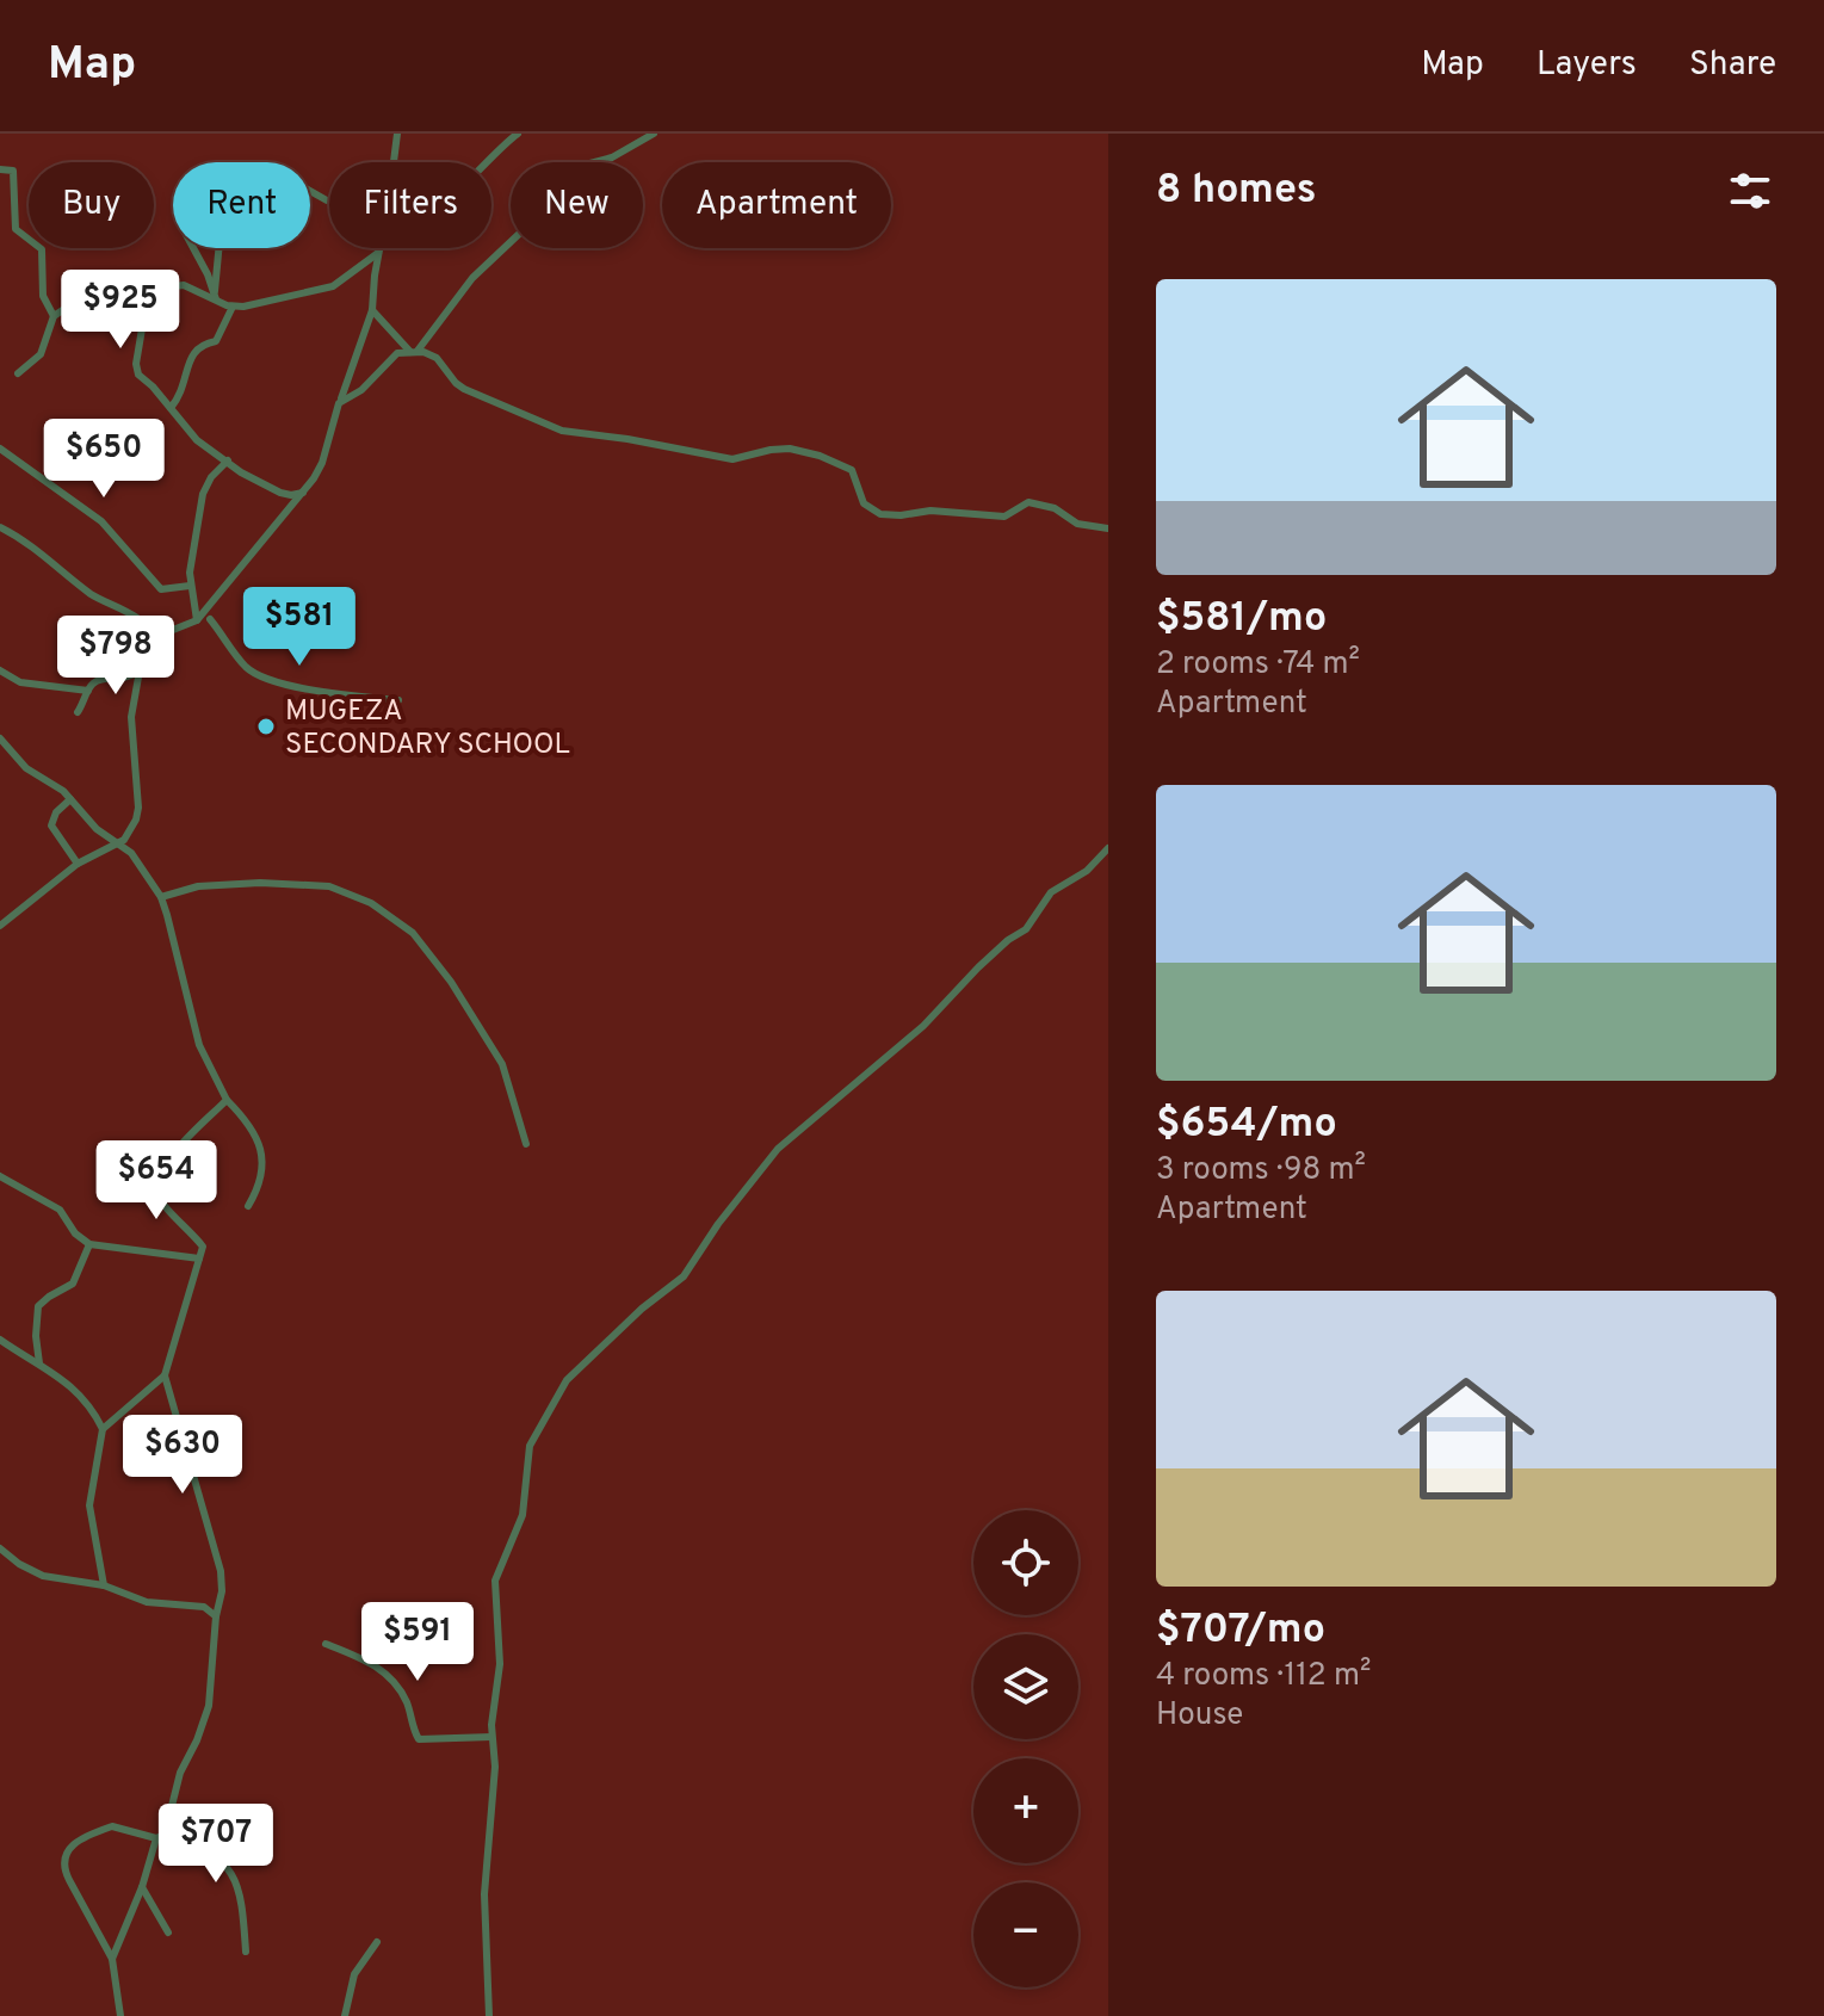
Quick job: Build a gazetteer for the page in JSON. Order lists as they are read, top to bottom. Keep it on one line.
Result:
{"places":["MUGEZA SECONDARY SCHOOL"],"page":{"header":"Map","nav":["Map","Layers","Share"],"heading":"8 homes","chip":["Buy","Rent","Filters","New","Apartment"],"list":[{"name":"$581/mo","note":"2 rooms · 74 m² · Apartment"},{"name":"$654/mo","note":"3 rooms · 98 m² · Apartment"},{"name":"$707/mo","note":"4 rooms · 112 m² · House"}],"price":["$925","$650","$581","$798","$654","$630","$591","$707"],"map_buttons":["+","−"]}}
